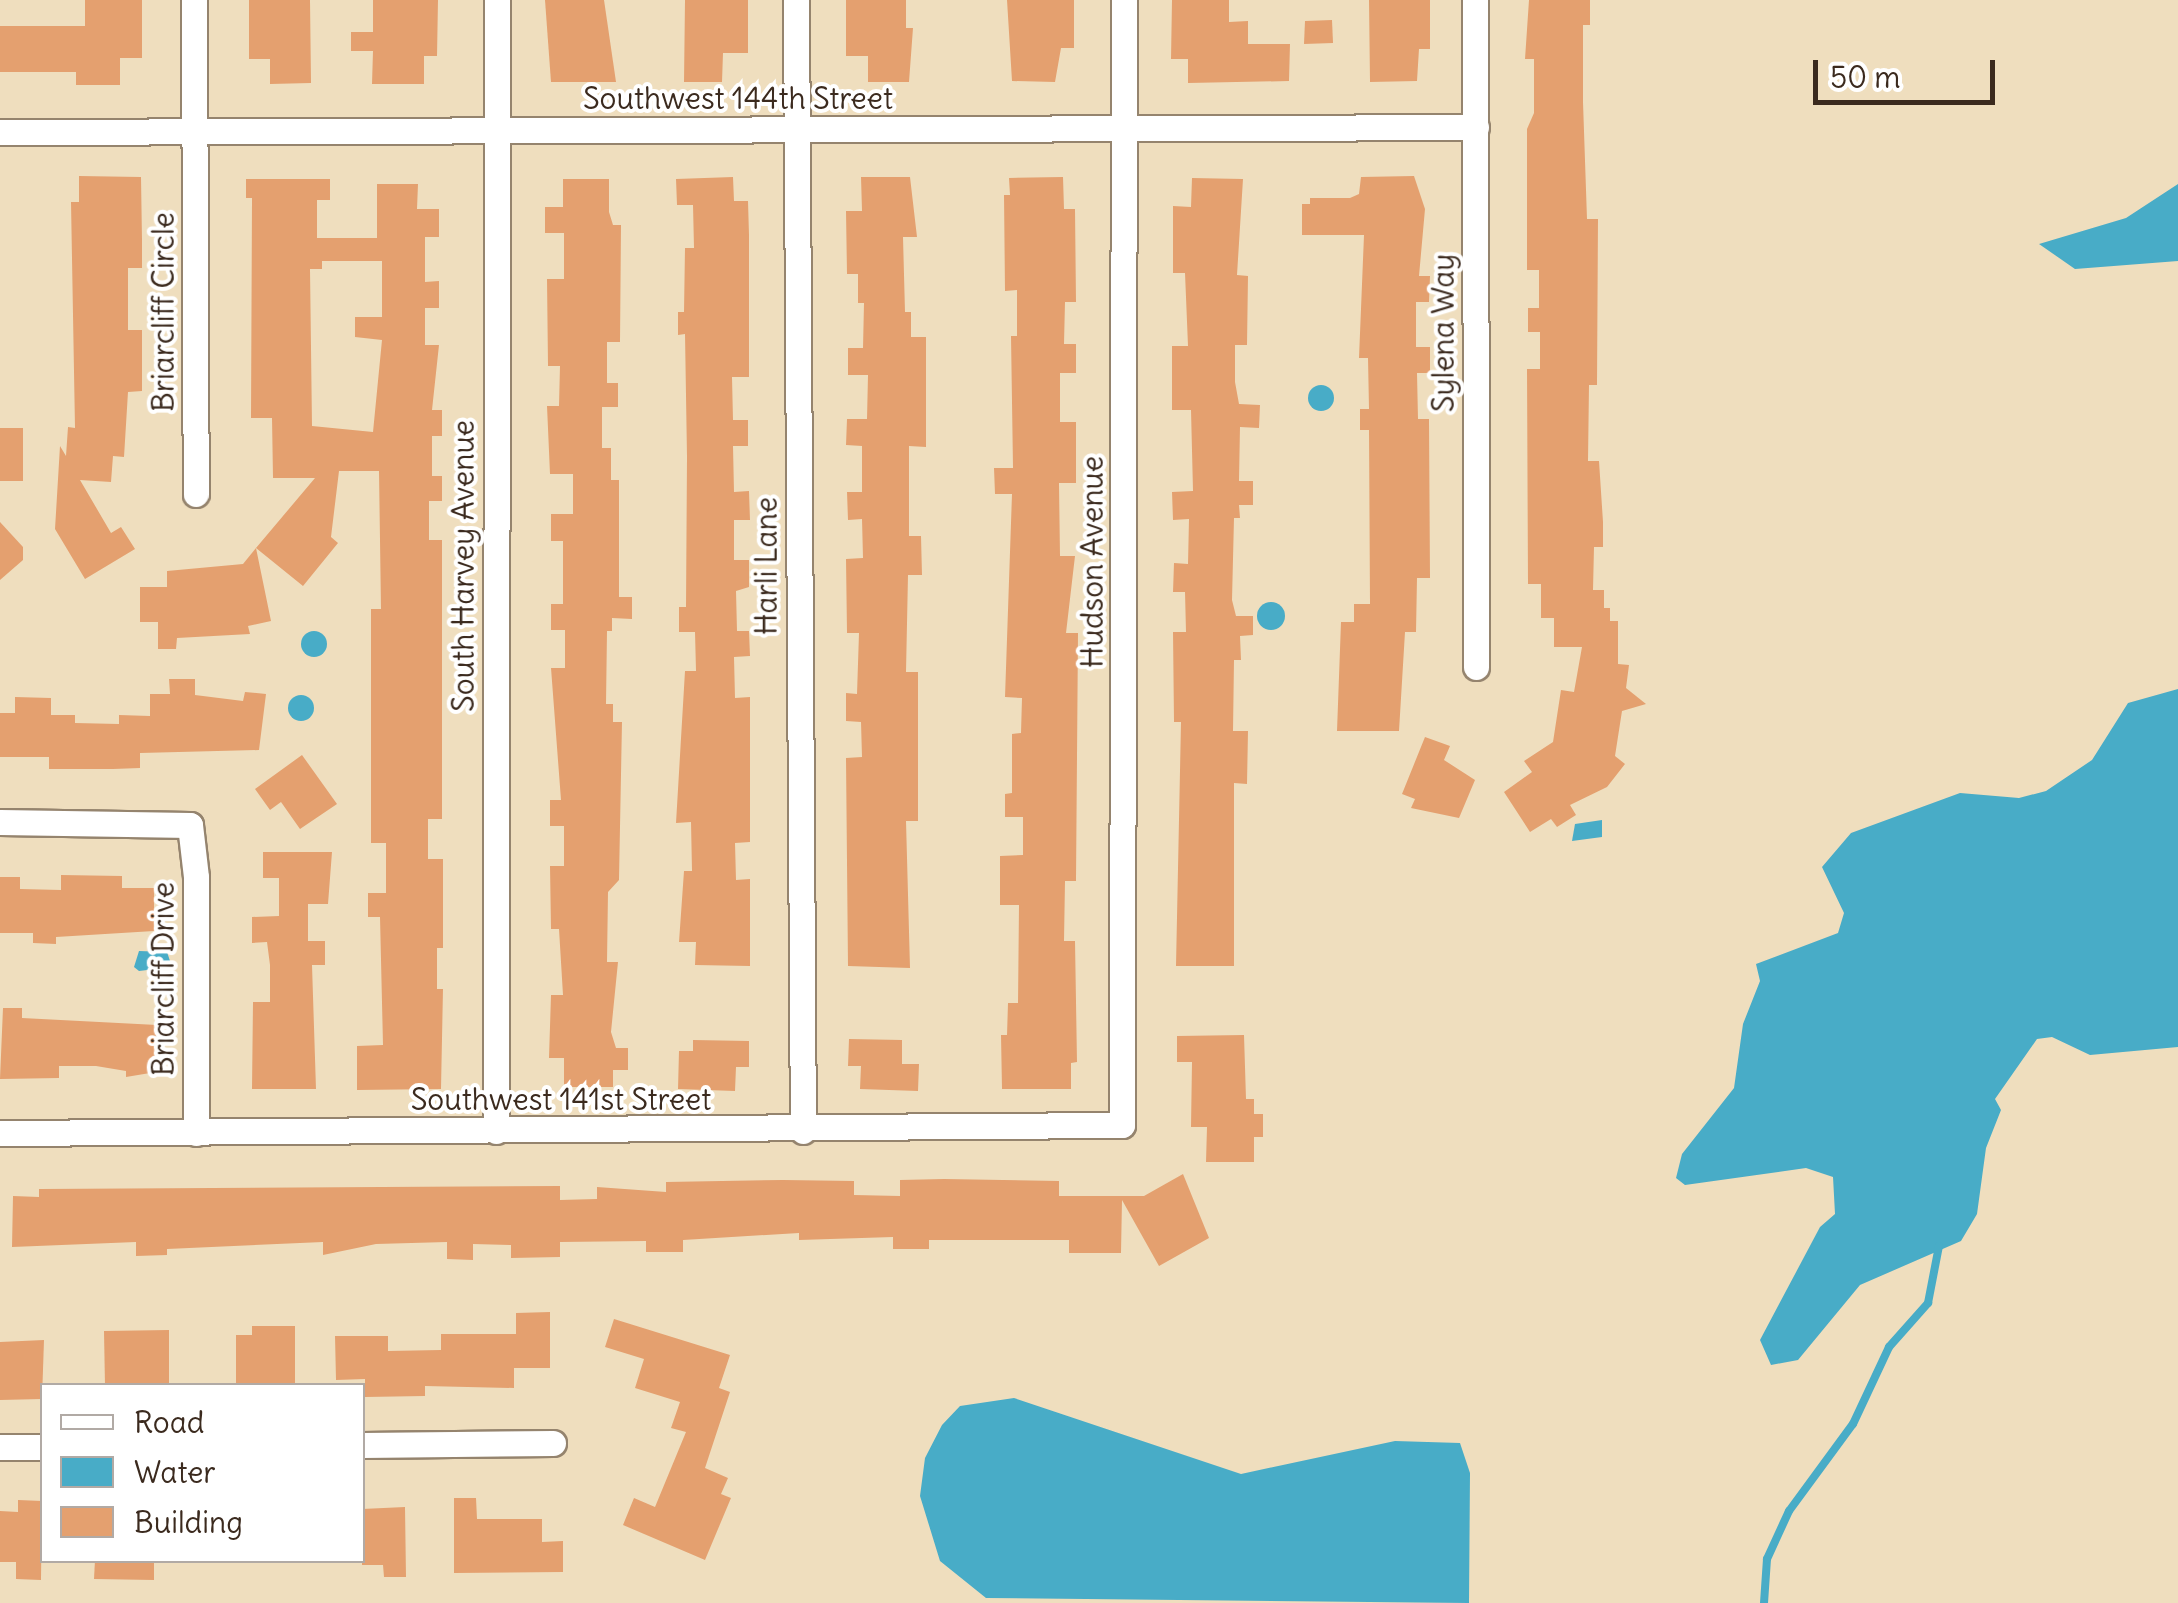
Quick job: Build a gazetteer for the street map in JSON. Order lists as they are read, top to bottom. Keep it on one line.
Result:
{"streets":{"street":["Southwest 144th Street","Briarcliff Circle","Sylena Way","Hudson Avenue","South Harvey Avenue","Harli Lane","Briarcliff Drive","Southwest 141st Street"]},"crossings":[["Southwest 144th Street","Briarcliff Circle"],["Southwest 144th Street","Sylena Way"],["Southwest 144th Street","Hudson Avenue"],["Southwest 144th Street","South Harvey Avenue"],["Southwest 144th Street","Harli Lane"],["Hudson Avenue","Southwest 141st Street"],["South Harvey Avenue","Southwest 141st Street"],["Harli Lane","Southwest 141st Street"],["Briarcliff Drive","Southwest 141st Street"]],"legend":["Road","Water","Building"],"scale_bar":"50 m"}
